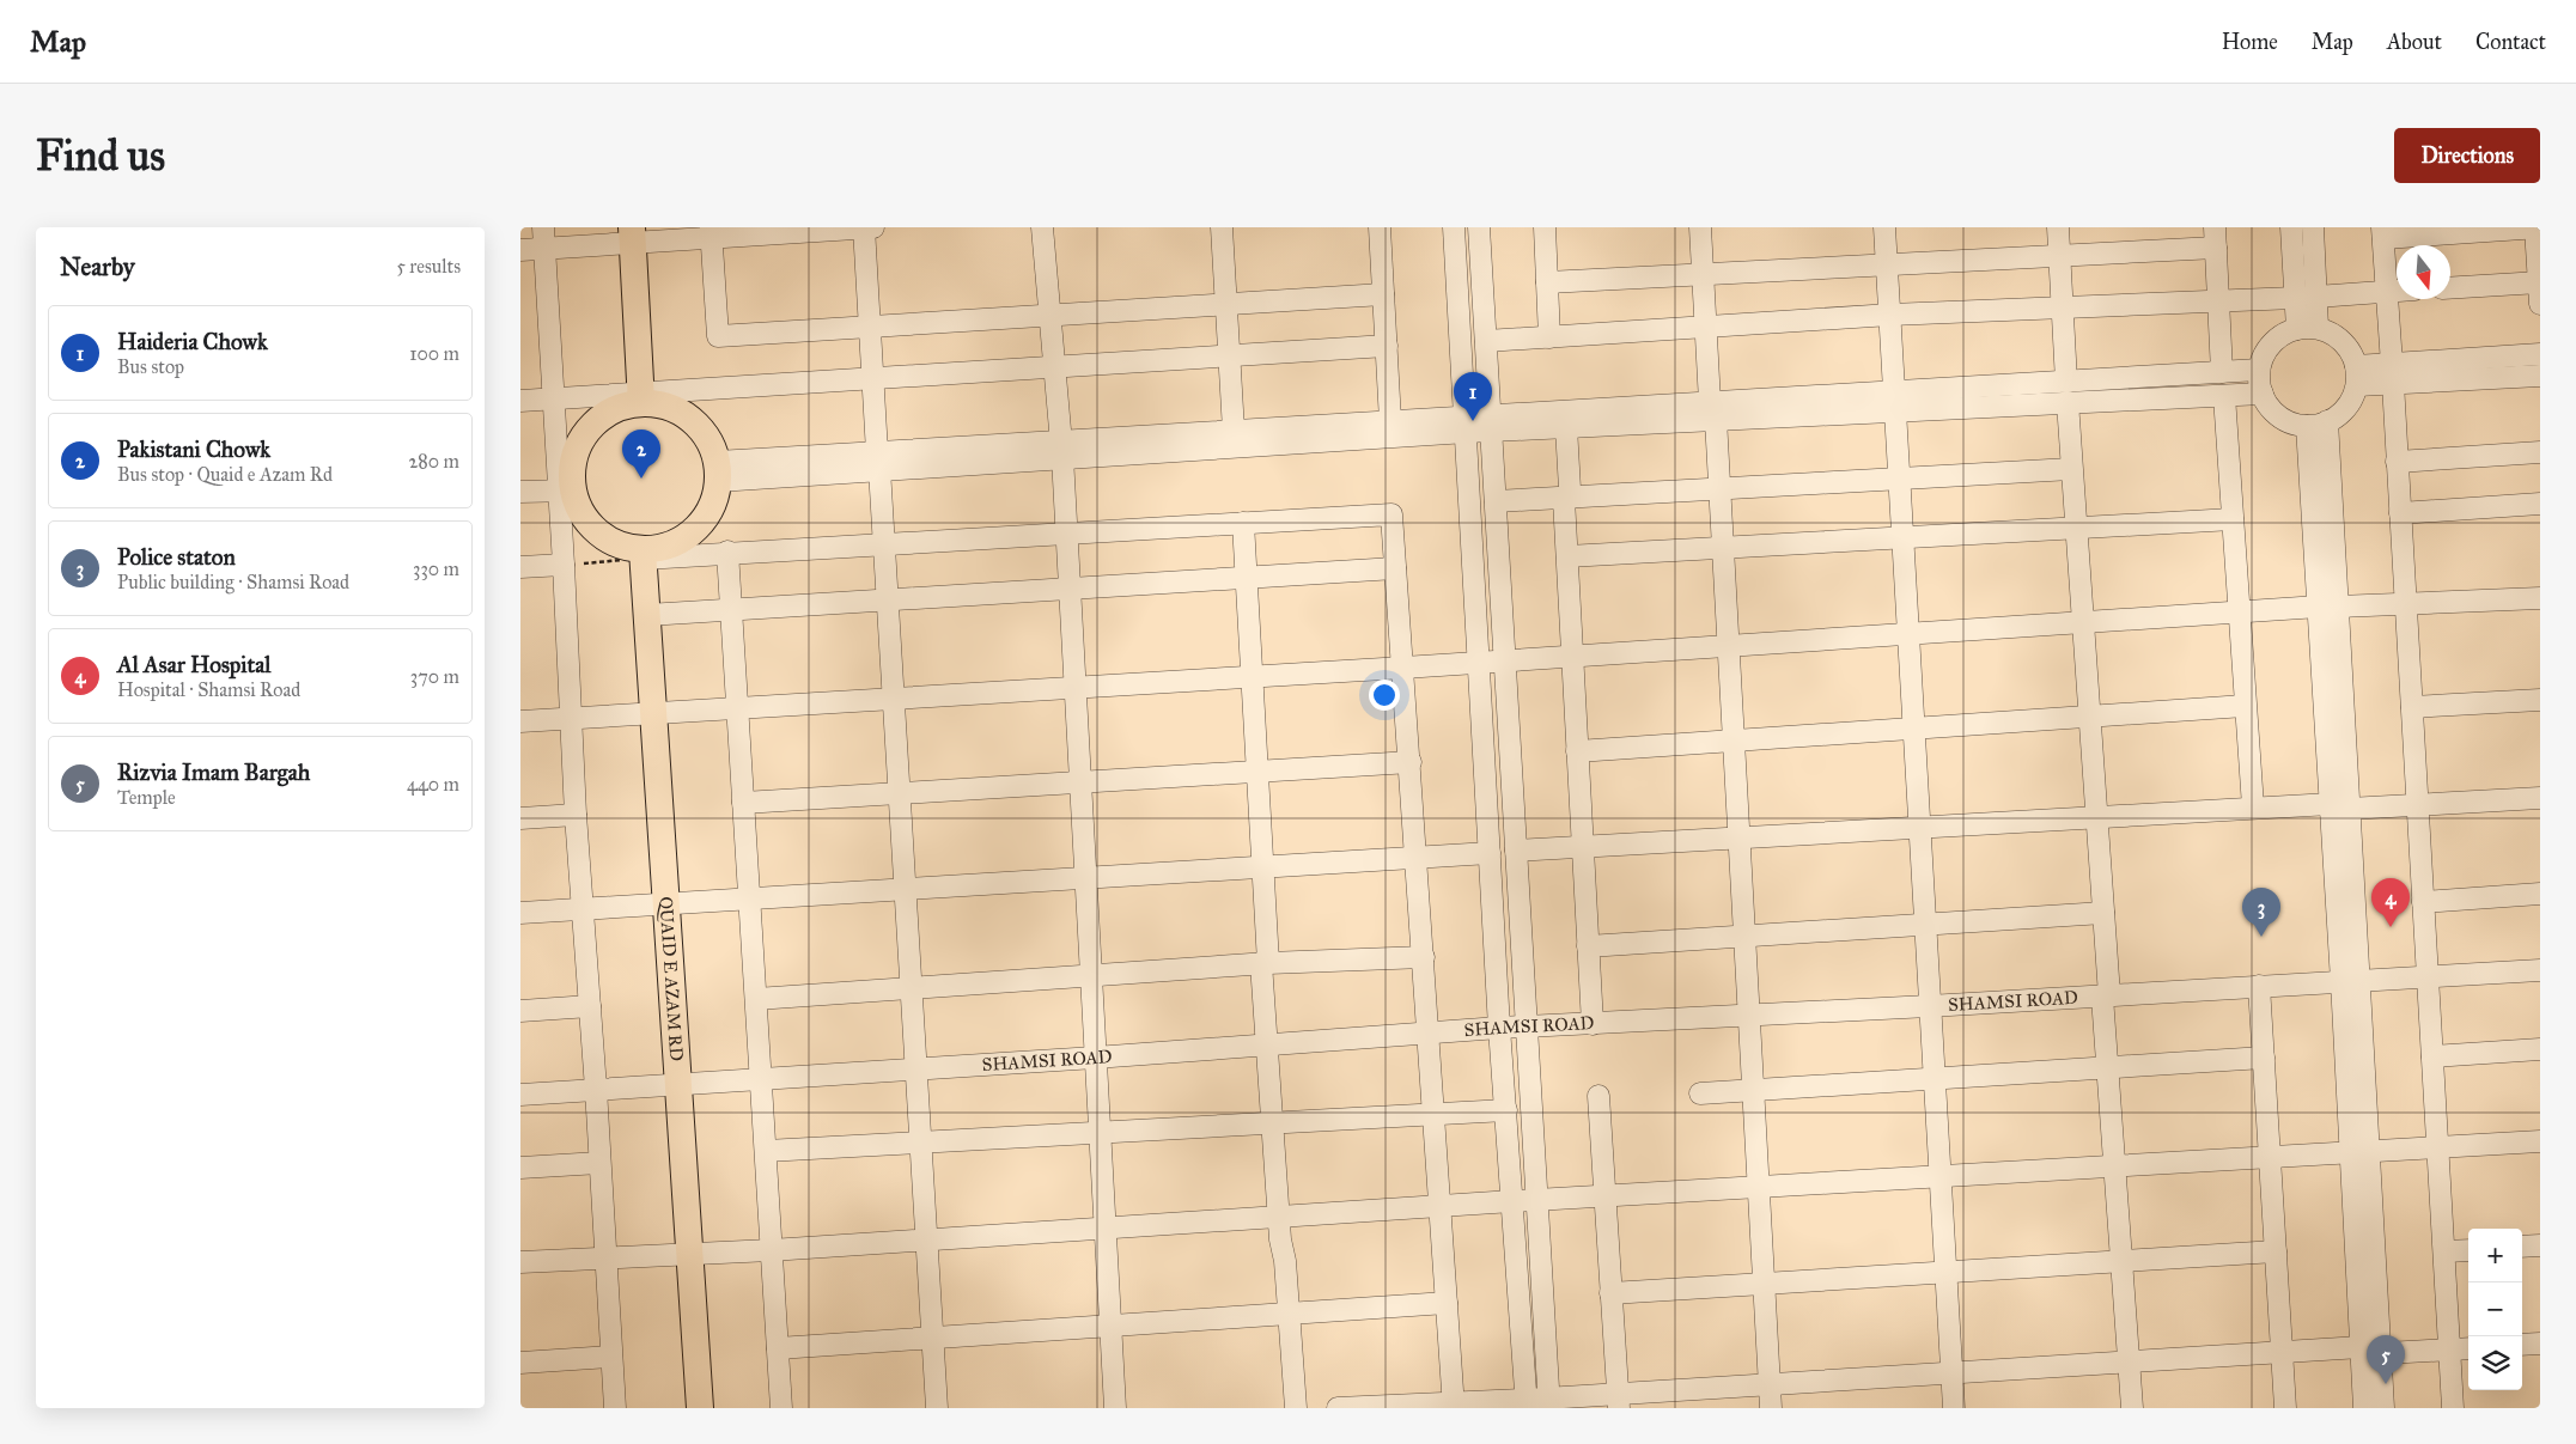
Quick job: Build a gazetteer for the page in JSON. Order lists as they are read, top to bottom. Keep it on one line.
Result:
{"streets":{"main road":["QUAID E AZAM RD"],"street":["SHAMSI ROAD"]},"crossings":[["QUAID E AZAM RD","SHAMSI ROAD"]],"north":"bottom","page":{"header":"Map","nav":["Home","Map","About","Contact"],"buttons":"Directions","title":"Find us","heading":["Nearby","5 results"],"list":[{"mark":"1","name":"Haideria Chowk","note":"Bus stop","value":"100 m"},{"mark":"2","name":"Pakistani Chowk","note":"Bus stop · Quaid e Azam Rd","value":"280 m"},{"mark":"3","name":"Police staton","note":"Public building · Shamsi Road","value":"330 m"},{"mark":"4","name":"Al Asar Hospital","note":"Hospital · Shamsi Road","value":"370 m"},{"mark":"5","name":"Rizvia Imam Bargah","note":"Temple","value":"440 m"}],"pins":["1","2","4","3","5"],"map_buttons":["+","−"]}}
